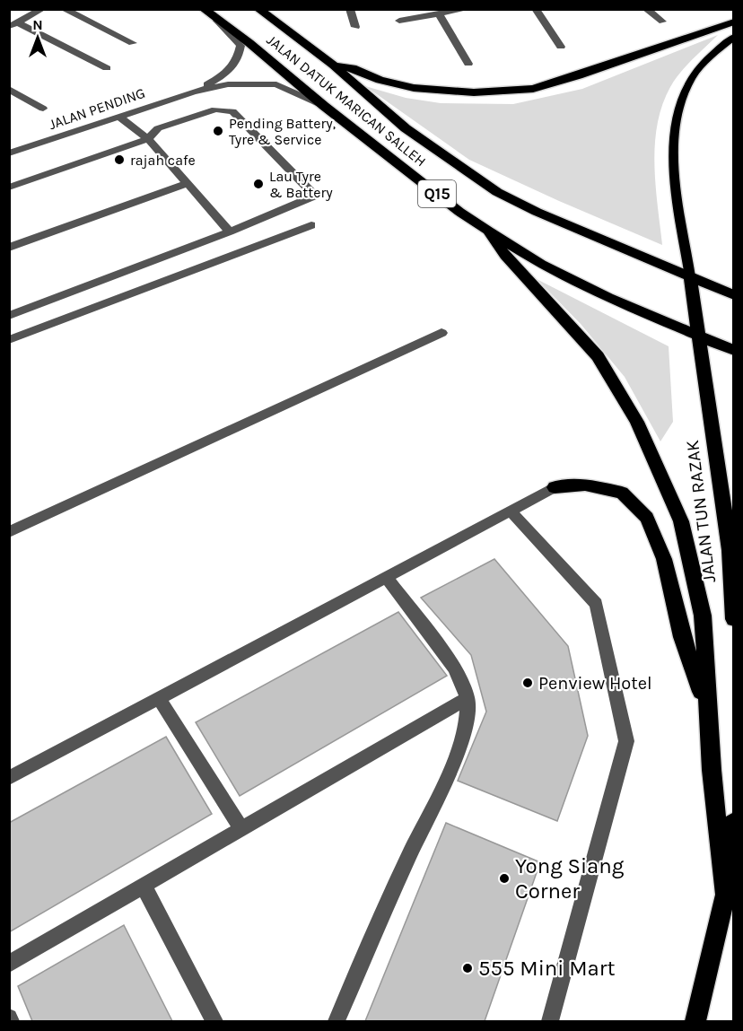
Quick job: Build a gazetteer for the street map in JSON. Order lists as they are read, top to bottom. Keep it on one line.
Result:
{"streets":{"highway":["JALAN DATUK MARICAN SALLEH","Q15","JALAN TUN RAZAK"],"street":["JALAN PENDING"]},"crossings":[["JALAN DATUK MARICAN SALLEH","JALAN TUN RAZAK"]],"places":["Pending Battery, Tyre & Service","rajah cafe","Lau Tyre & Battery","Penview Hotel","Yong Siang Corner","555 Mini Mart"],"north":"top"}
